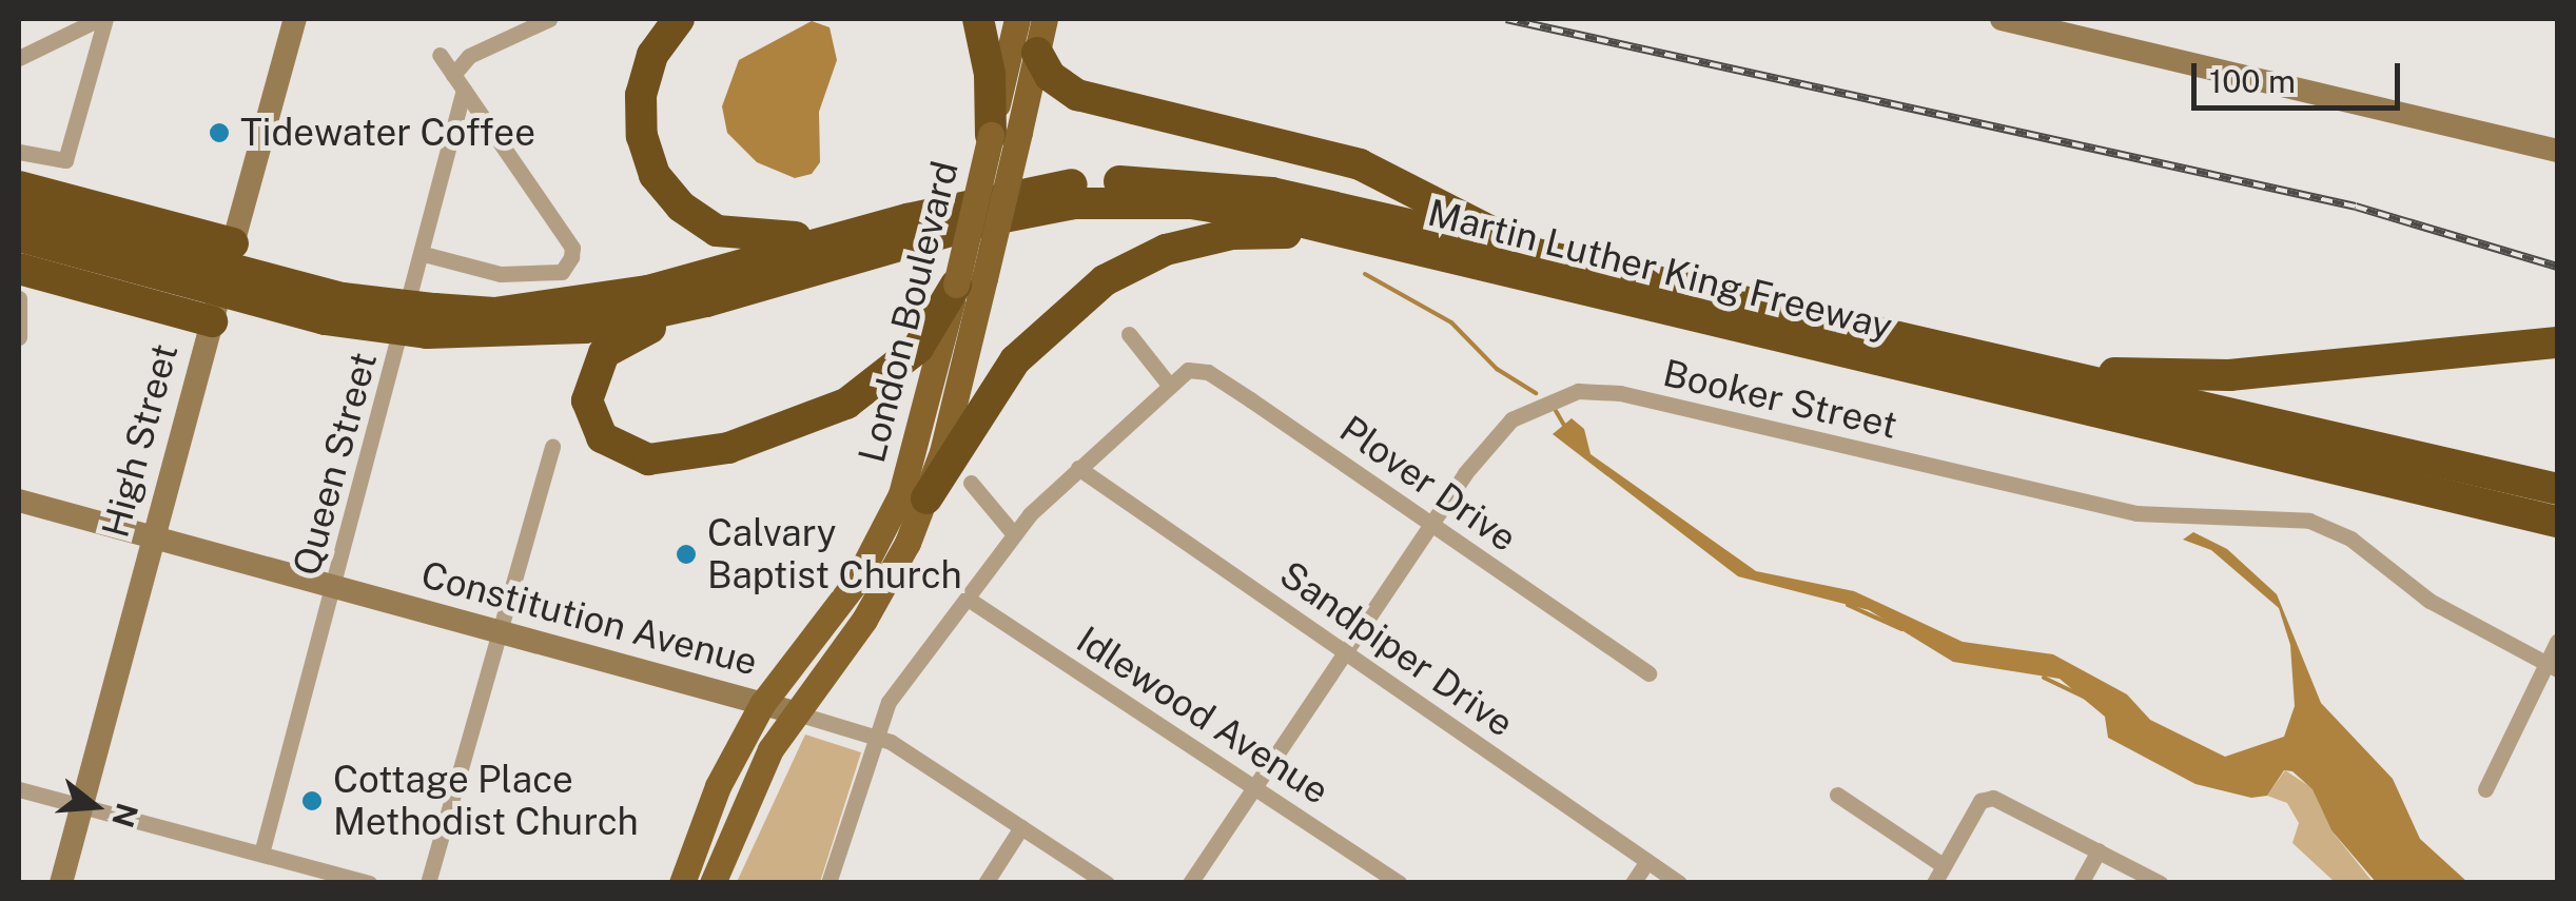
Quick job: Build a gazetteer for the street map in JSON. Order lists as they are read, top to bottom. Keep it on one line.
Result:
{"streets":{"highway":["Martin Luther King Freeway"],"main road":["London Boulevard"],"street":["Booker Street","High Street","Queen Street","Plover Drive","Constitution Avenue","Sandpiper Drive","Idlewood Avenue"]},"crossings":[["London Boulevard","Constitution Avenue"],["Booker Street","Plover Drive"],["Booker Street","Sandpiper Drive"],["Booker Street","Idlewood Avenue"],["High Street","Constitution Avenue"],["Queen Street","Constitution Avenue"]],"places":["Tidewater Coffee","Calvary Baptist Church","Cottage Place Methodist Church"],"scale_bar":"100 m","north":"right"}
